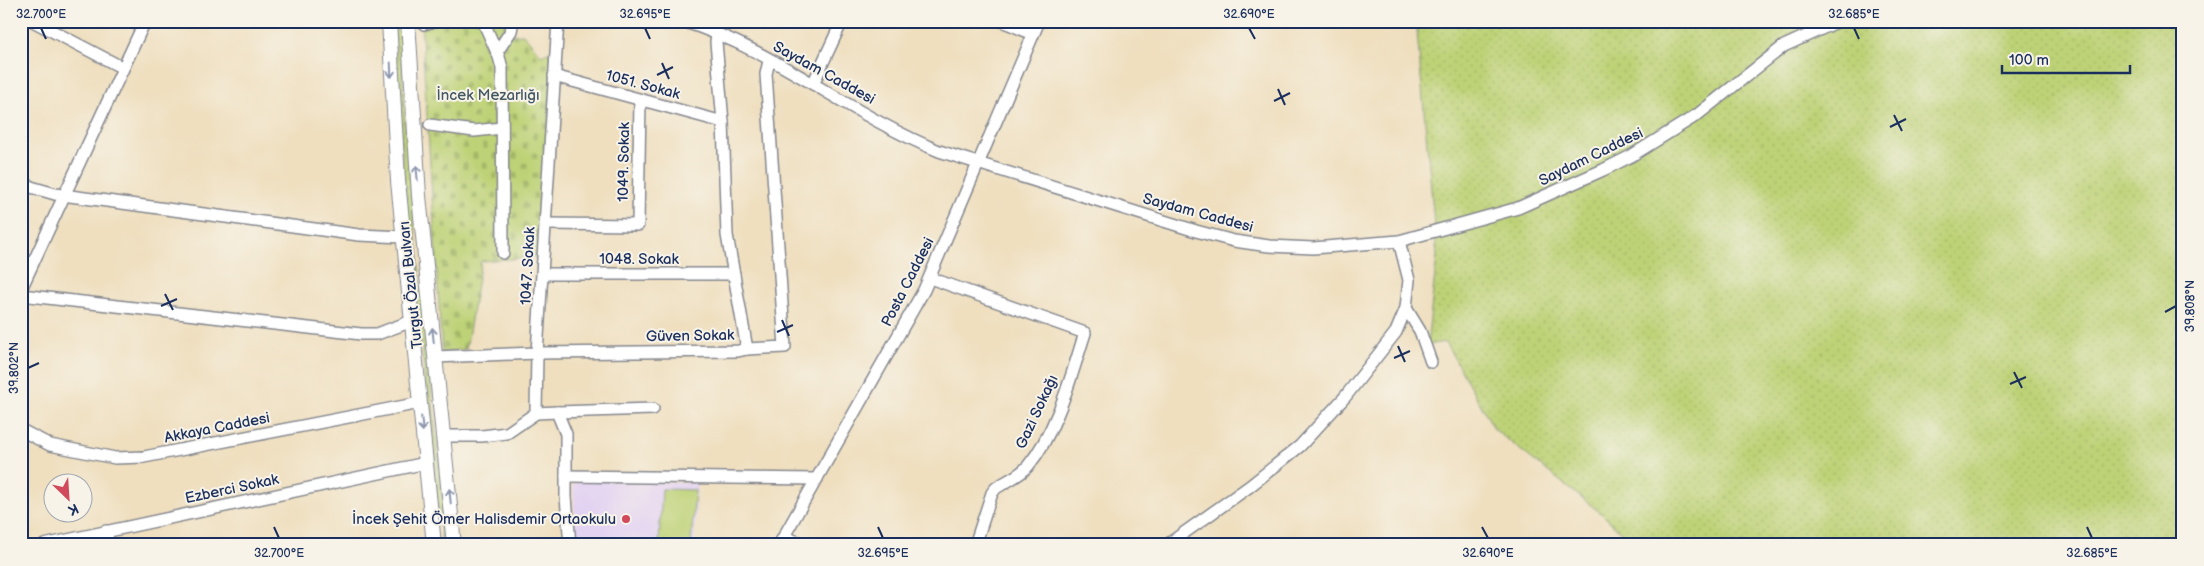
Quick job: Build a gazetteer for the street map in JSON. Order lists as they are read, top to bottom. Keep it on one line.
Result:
{"streets":{"main road":["Turgut Özal Bulvarı"],"street":["Saydam Caddesi","1051. Sokak","1049. Sokak","1048. Sokak","1047. Sokak","Posta Caddesi","Güven Sokak","Gazi Sokağı","Akkaya Caddesi","Ezberci Sokak"]},"crossings":[["Saydam Caddesi","Posta Caddesi"],["Saydam Caddesi","Güven Sokak"],["1051. Sokak","1049. Sokak"],["1051. Sokak","1047. Sokak"],["1051. Sokak","Güven Sokak"],["1049. Sokak","1047. Sokak"],["1048. Sokak","1047. Sokak"],["1048. Sokak","Güven Sokak"],["1047. Sokak","Güven Sokak"],["Posta Caddesi","Gazi Sokağı"],["Turgut Özal Bulvarı","Güven Sokak"],["Turgut Özal Bulvarı","Akkaya Caddesi"],["Turgut Özal Bulvarı","Ezberci Sokak"]],"parks":["İncek Mezarlığı"],"places":["İncek Şehit Ömer Halisdemir Ortaokulu"],"scale_bar":"100 m","north":"bottom right","coordinates":["32.700°E","32.695°E","32.690°E","32.685°E","39.808°N","39.802°N"]}
